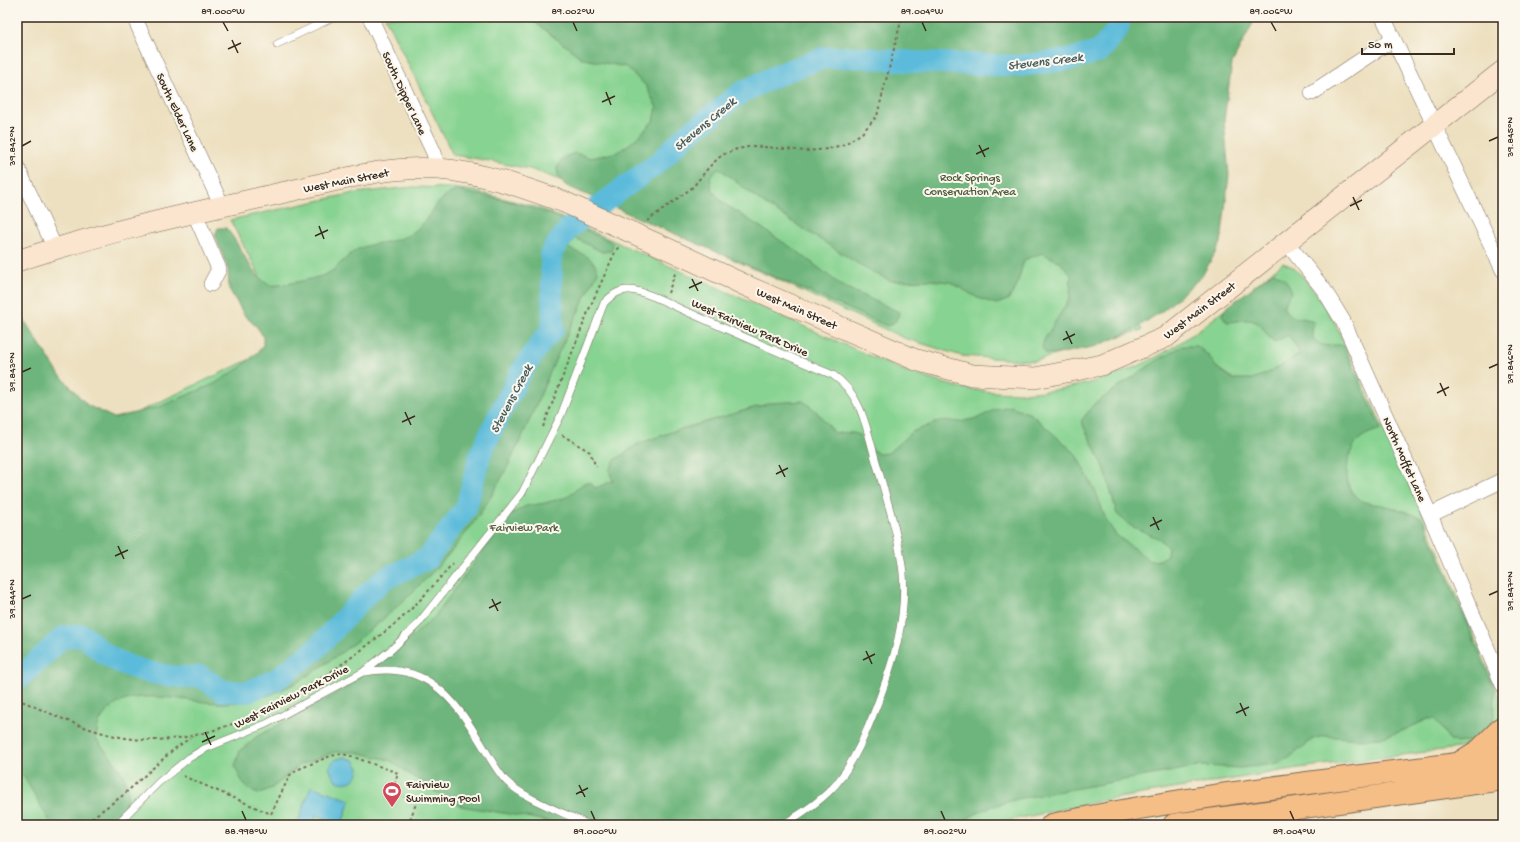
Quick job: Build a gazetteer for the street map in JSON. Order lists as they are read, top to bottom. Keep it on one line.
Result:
{"streets":{"street":["South Dipper Lane","South Elder Lane","West Main Street","North Moffet Lane"],"lane":["West Fairview Park Drive"]},"crossings":[["South Dipper Lane","West Main Street"],["South Elder Lane","West Main Street"],["West Main Street","North Moffet Lane"]],"water":["Stevens Creek"],"parks":["Rock Springs Conservation Area","Fairview Park"],"places":{"sports":["Fairview Swimming Pool"]},"scale_bar":"50 m","coordinates":["89.000°W","89.002°W","89.004°W","89.006°W","39.845°N","39.842°N","39.846°N","39.843°N","39.847°N","39.844°N","88.998°W"]}
